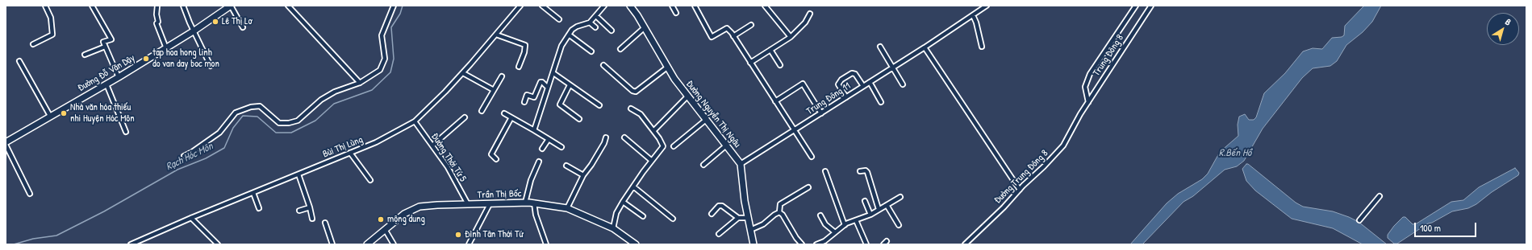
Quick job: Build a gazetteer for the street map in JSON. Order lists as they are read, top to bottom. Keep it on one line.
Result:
{"streets":{"main road":["Đường Đỗ Văn Dậy","Đường Nguyễn Thị Ngâu","Trần Thị Bốc"],"street":["Trung Đông 8","Trung Đông 11","Bùi Thị Lùng","Đường Thới Tứ 5","Đường Trung Đông 8"]},"crossings":[["Trung Đông 8","Đường Trung Đông 8"],["Trung Đông 11","Đường Nguyễn Thị Ngâu"],["Bùi Thị Lùng","Đường Thới Tứ 5"],["Đường Thới Tứ 5","Trần Thị Bốc"]],"water":["R.Bến Hồ","Rạch Hóc Môn"],"places":["Lê Thị Lơ","tap hoa hong linh do van day boc mon","Nhà văn hóa thiếu nhi Huyện Hóc Môn","mộng dung","Đình Tân Thới Tứ"],"scale_bar":"100 m","north":"top right"}
